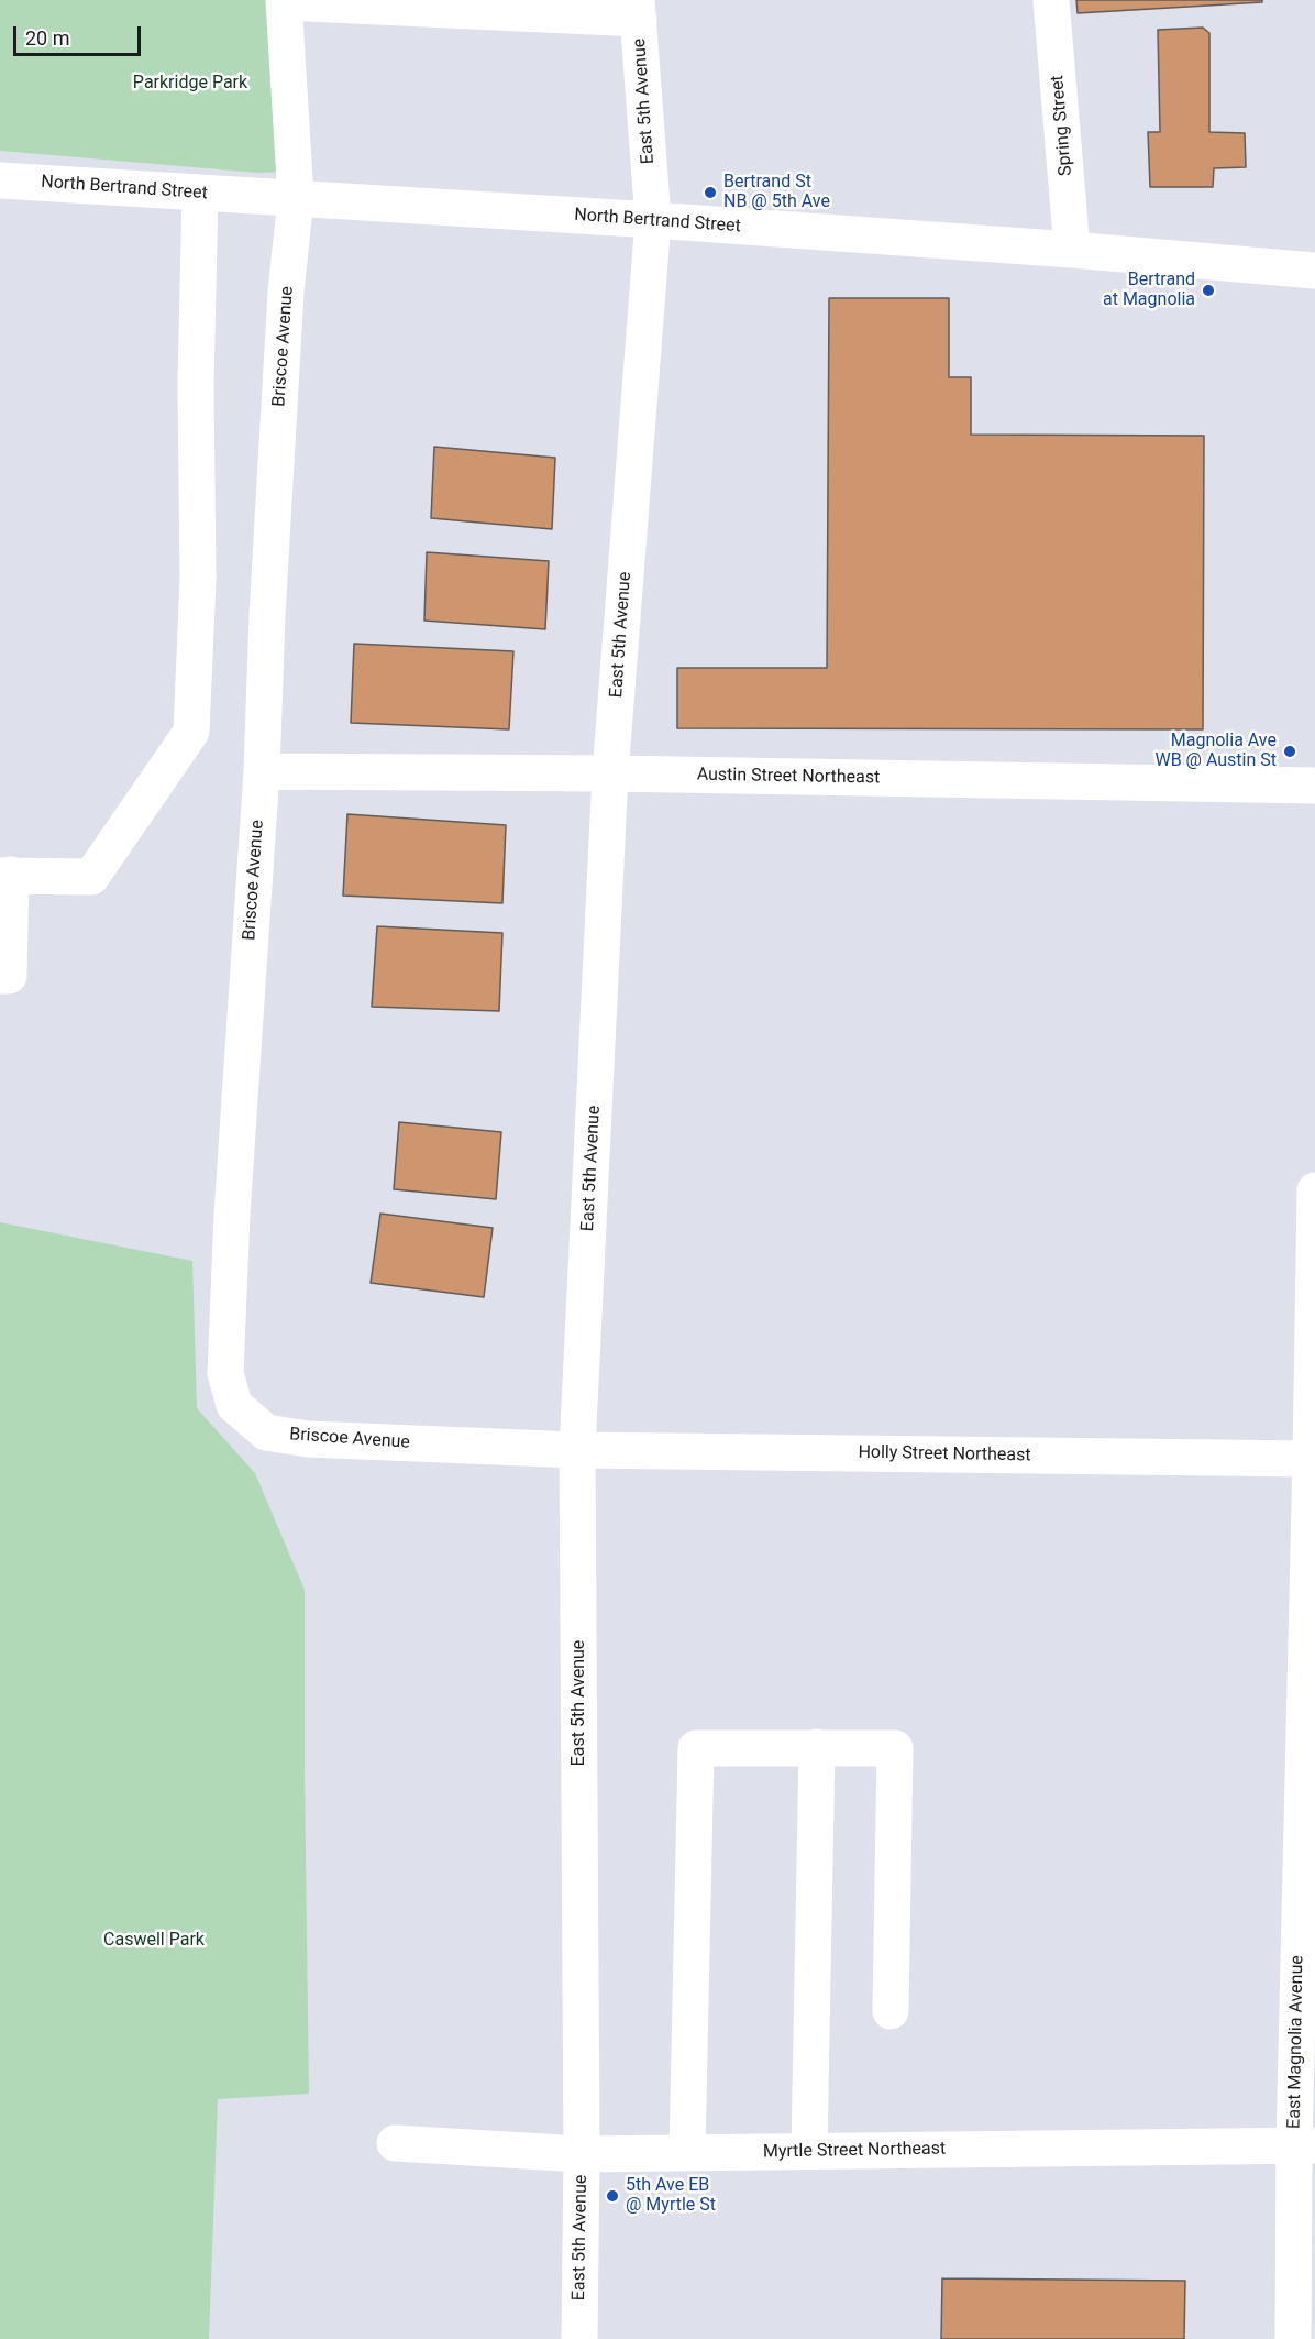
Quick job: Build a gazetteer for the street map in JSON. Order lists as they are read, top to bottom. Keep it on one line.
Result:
{"streets":{"street":["East 5th Avenue","Spring Street","North Bertrand Street","Briscoe Avenue","Austin Street Northeast","Holly Street Northeast","East Magnolia Avenue","Myrtle Street Northeast"]},"crossings":[["East 5th Avenue","North Bertrand Street"],["East 5th Avenue","Briscoe Avenue"],["East 5th Avenue","Austin Street Northeast"],["East 5th Avenue","Holly Street Northeast"],["East 5th Avenue","Myrtle Street Northeast"],["Spring Street","North Bertrand Street"],["North Bertrand Street","Briscoe Avenue"],["Briscoe Avenue","Austin Street Northeast"],["Briscoe Avenue","Holly Street Northeast"],["Holly Street Northeast","East Magnolia Avenue"],["East Magnolia Avenue","Myrtle Street Northeast"]],"parks":["Parkridge Park","Caswell Park"],"places":["Bertrand St NB @ 5th Ave","Bertrand at Magnolia","Magnolia Ave WB @ Austin St","5th Ave EB @ Myrtle St"],"scale_bar":"20 m"}
